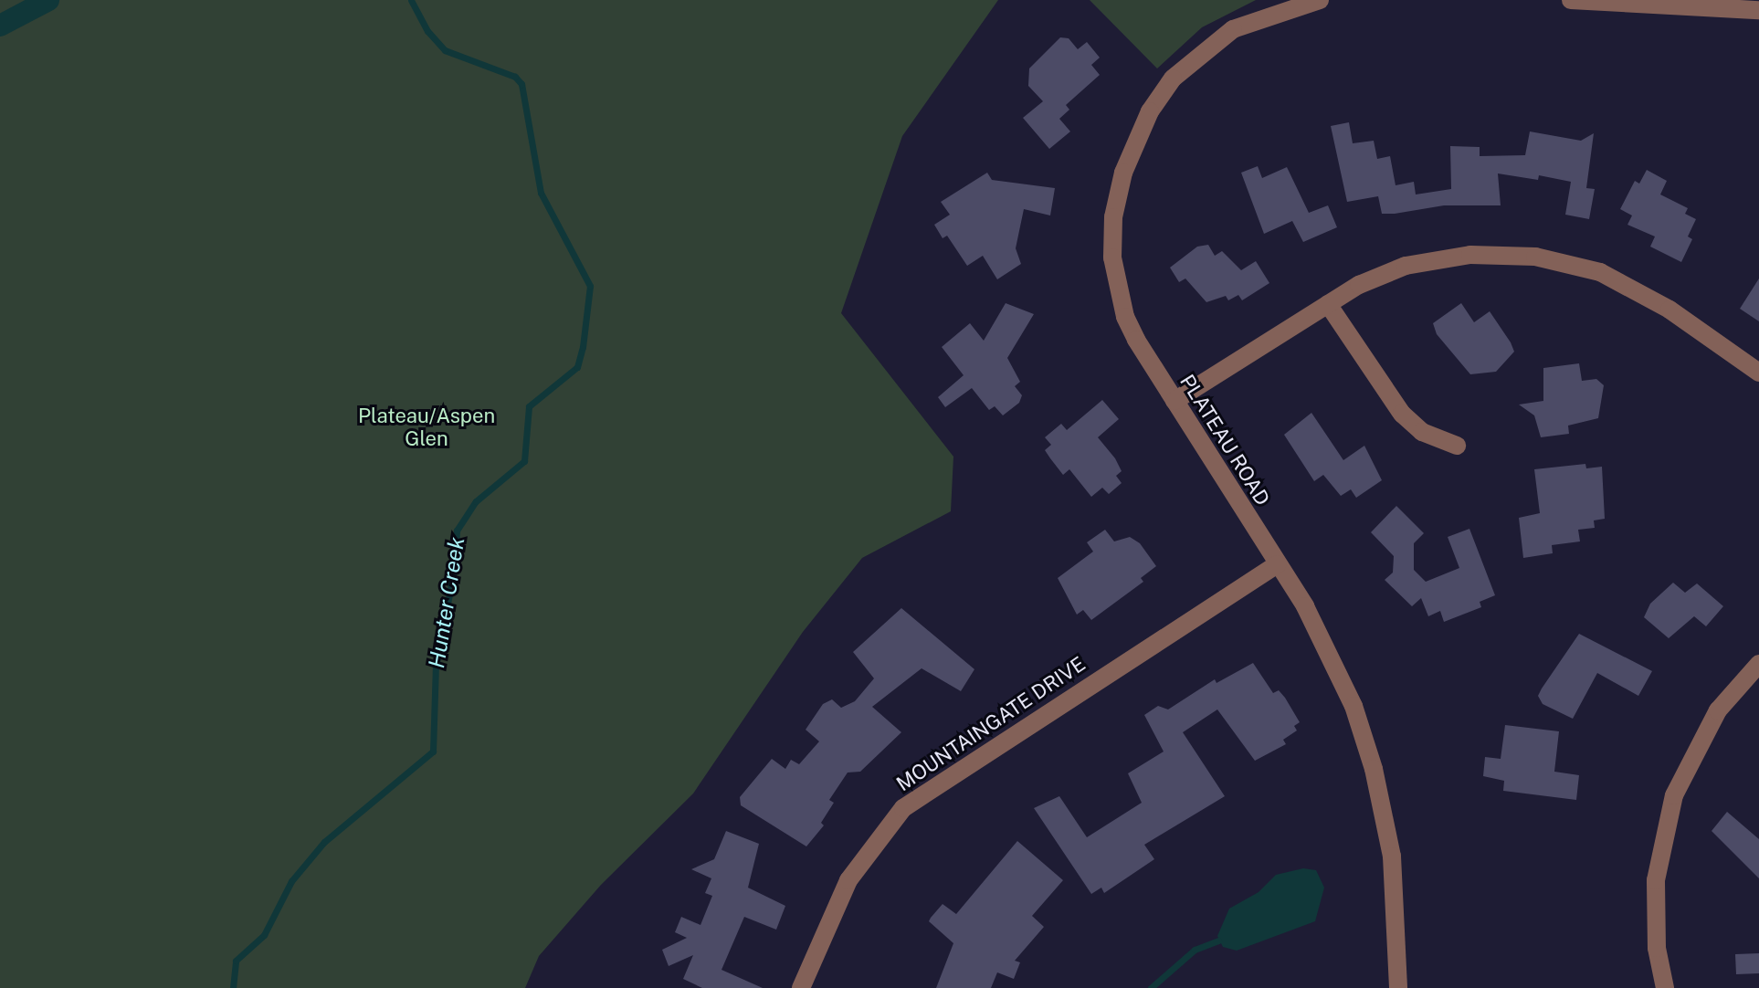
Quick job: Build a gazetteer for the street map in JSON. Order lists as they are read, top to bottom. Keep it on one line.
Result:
{"streets":{"street":["PLATEAU ROAD","MOUNTAINGATE DRIVE"]},"crossings":[["PLATEAU ROAD","MOUNTAINGATE DRIVE"]],"water":["Hunter Creek"],"parks":["Plateau/Aspen Glen"]}
